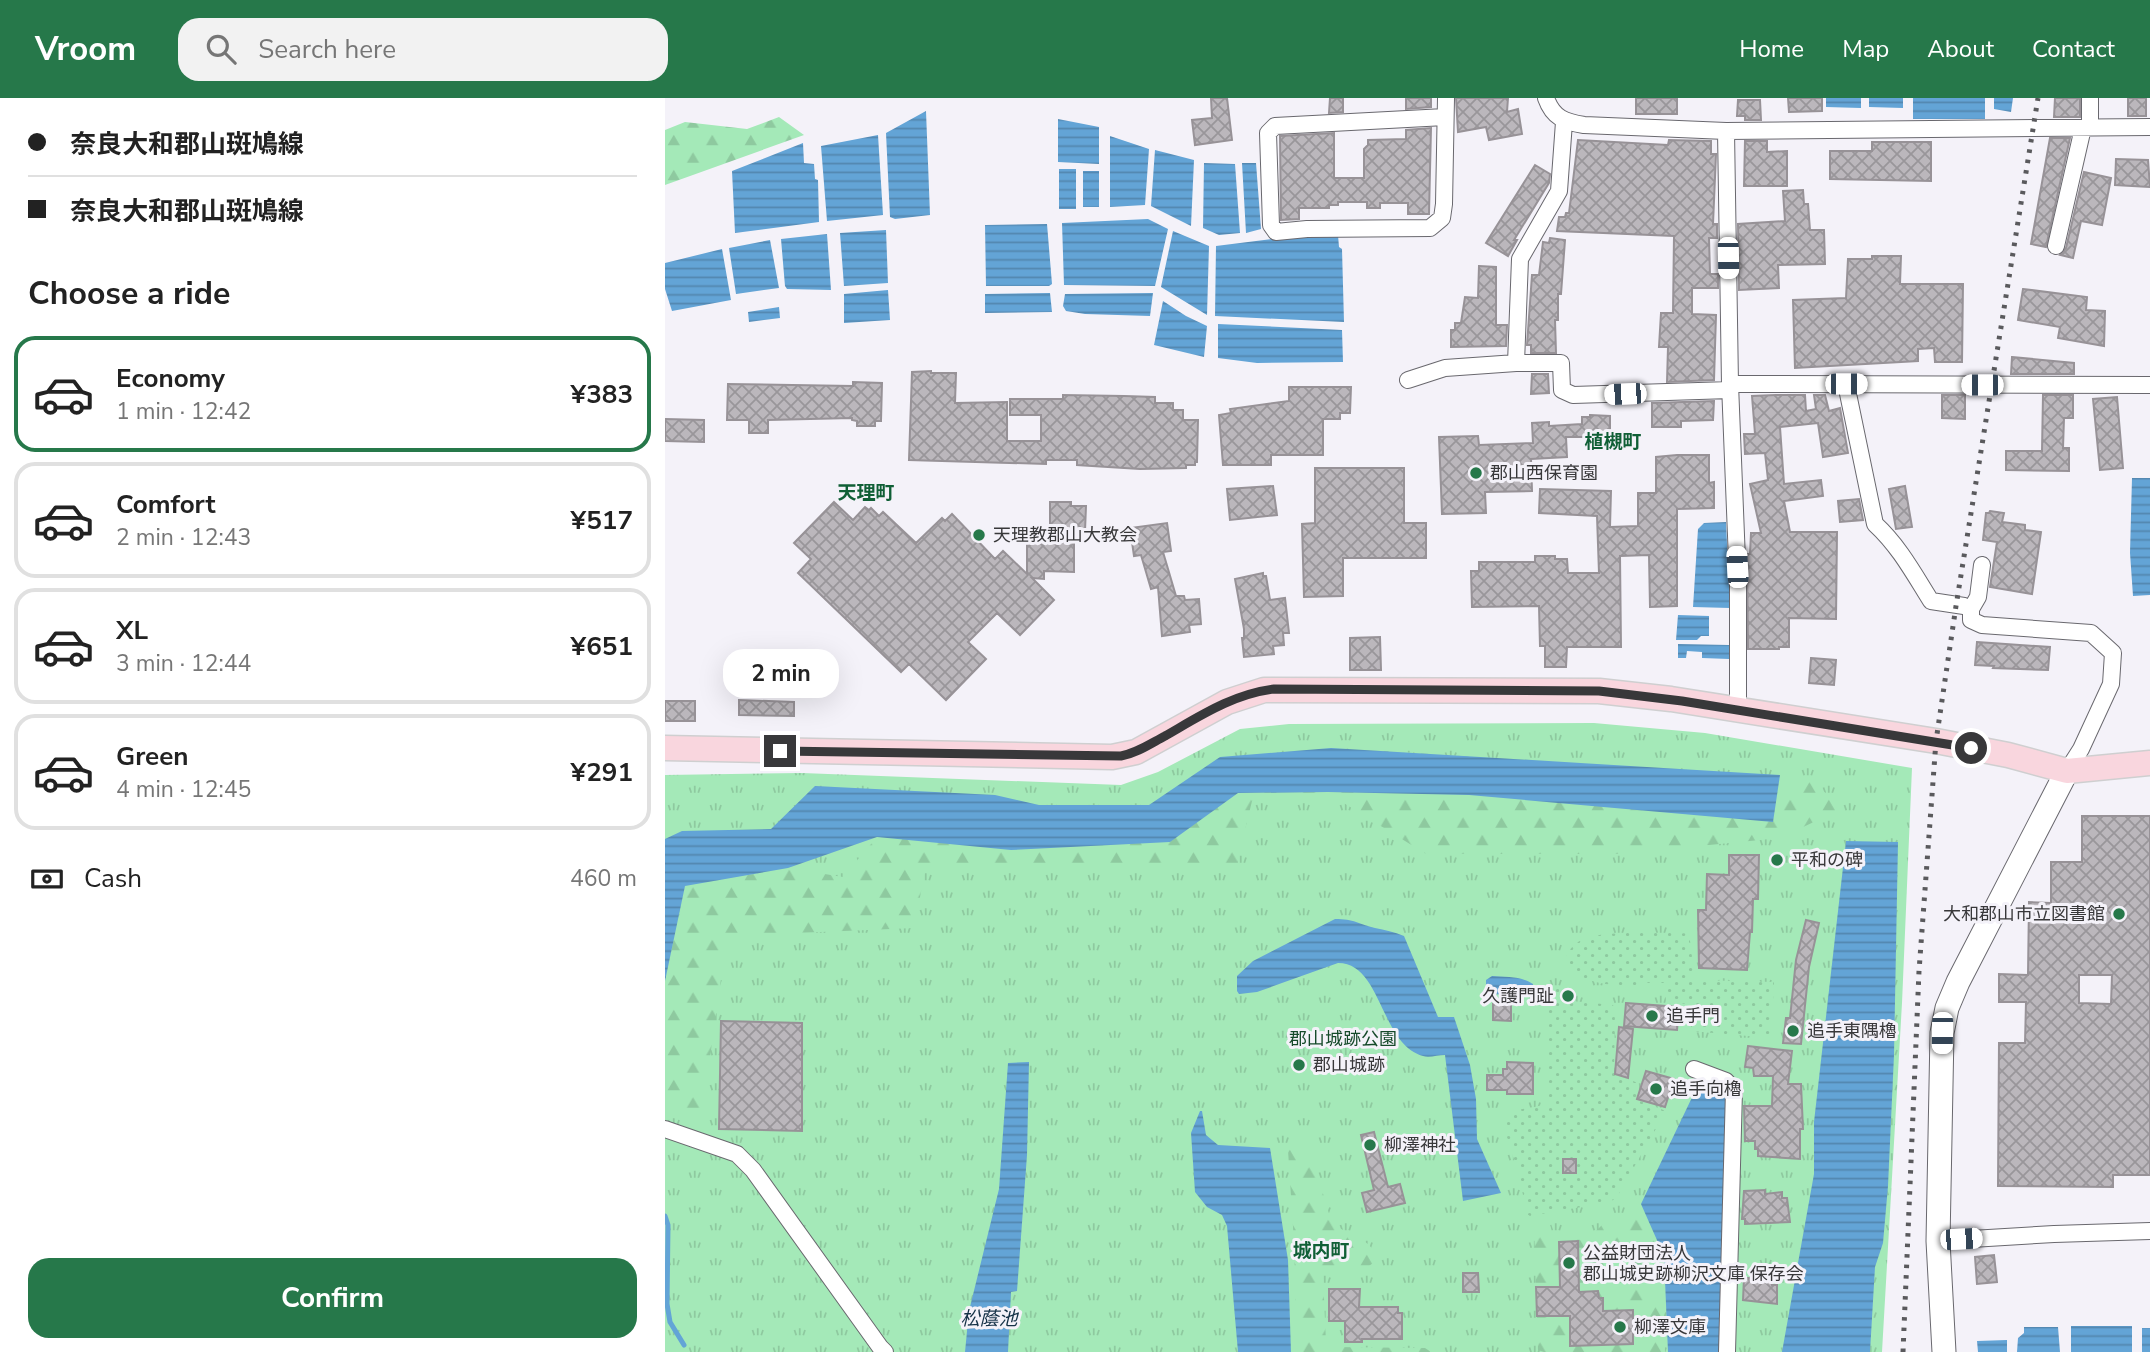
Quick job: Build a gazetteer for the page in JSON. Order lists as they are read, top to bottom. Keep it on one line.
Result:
{"districts":["植槻町","天理町","城内町"],"water":["松蔭池"],"parks":["郡山城跡公園"],"places":["郡山西保育園","天理教郡山大教会","平和の碑","大和郡山市立図書館","久護門趾","追手門","追手東隅櫓","郡山城跡","追手向櫓","柳澤神社","公益財団法人 郡山城史跡柳沢文庫 保存会","柳澤文庫"],"page":{"header":"Vroom","search":"Search here","nav":["Home","Map","About","Contact"],"banner":["奈良大和郡山斑鳩線","奈良大和郡山斑鳩線"],"heading":"Choose a ride","list":[{"name":"Economy","note":"1 min · 12:42","value":"¥383"},{"name":"Comfort","note":"2 min · 12:43","value":"¥517"},{"name":"XL","note":"3 min · 12:44","value":"¥651"},{"name":"Green","note":"4 min · 12:45","value":"¥291"}],"bubble":"2 min","pay":["Cash","460 m"],"buttons":"Confirm"}}
